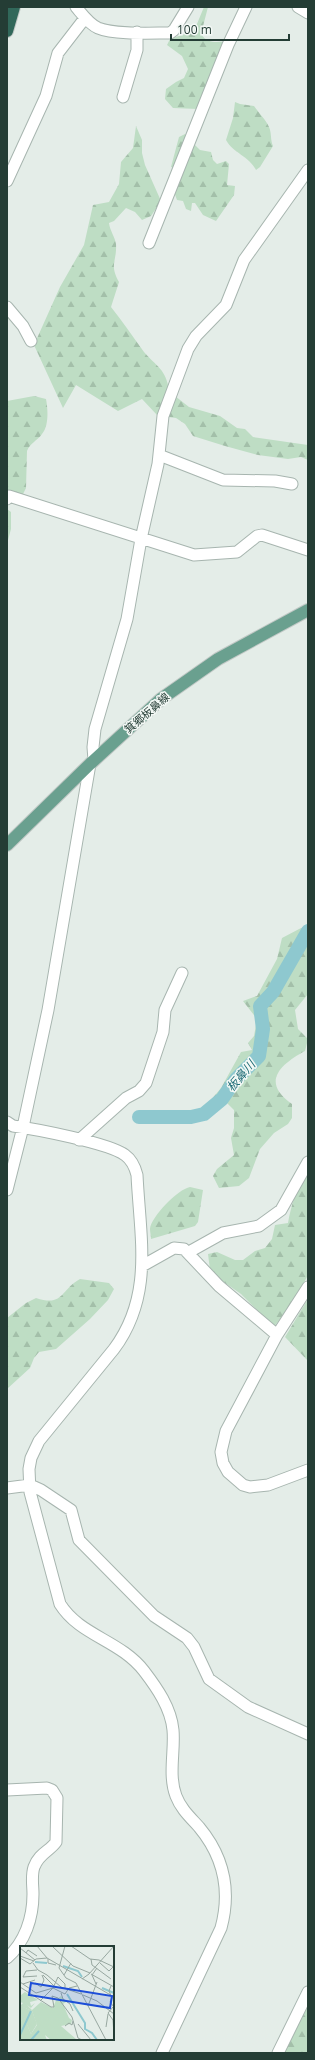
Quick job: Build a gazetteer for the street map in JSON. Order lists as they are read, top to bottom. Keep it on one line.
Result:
{"streets":{"main road":["箕郷板鼻線"]},"water":["板鼻川"],"scale_bar":"100 m"}
